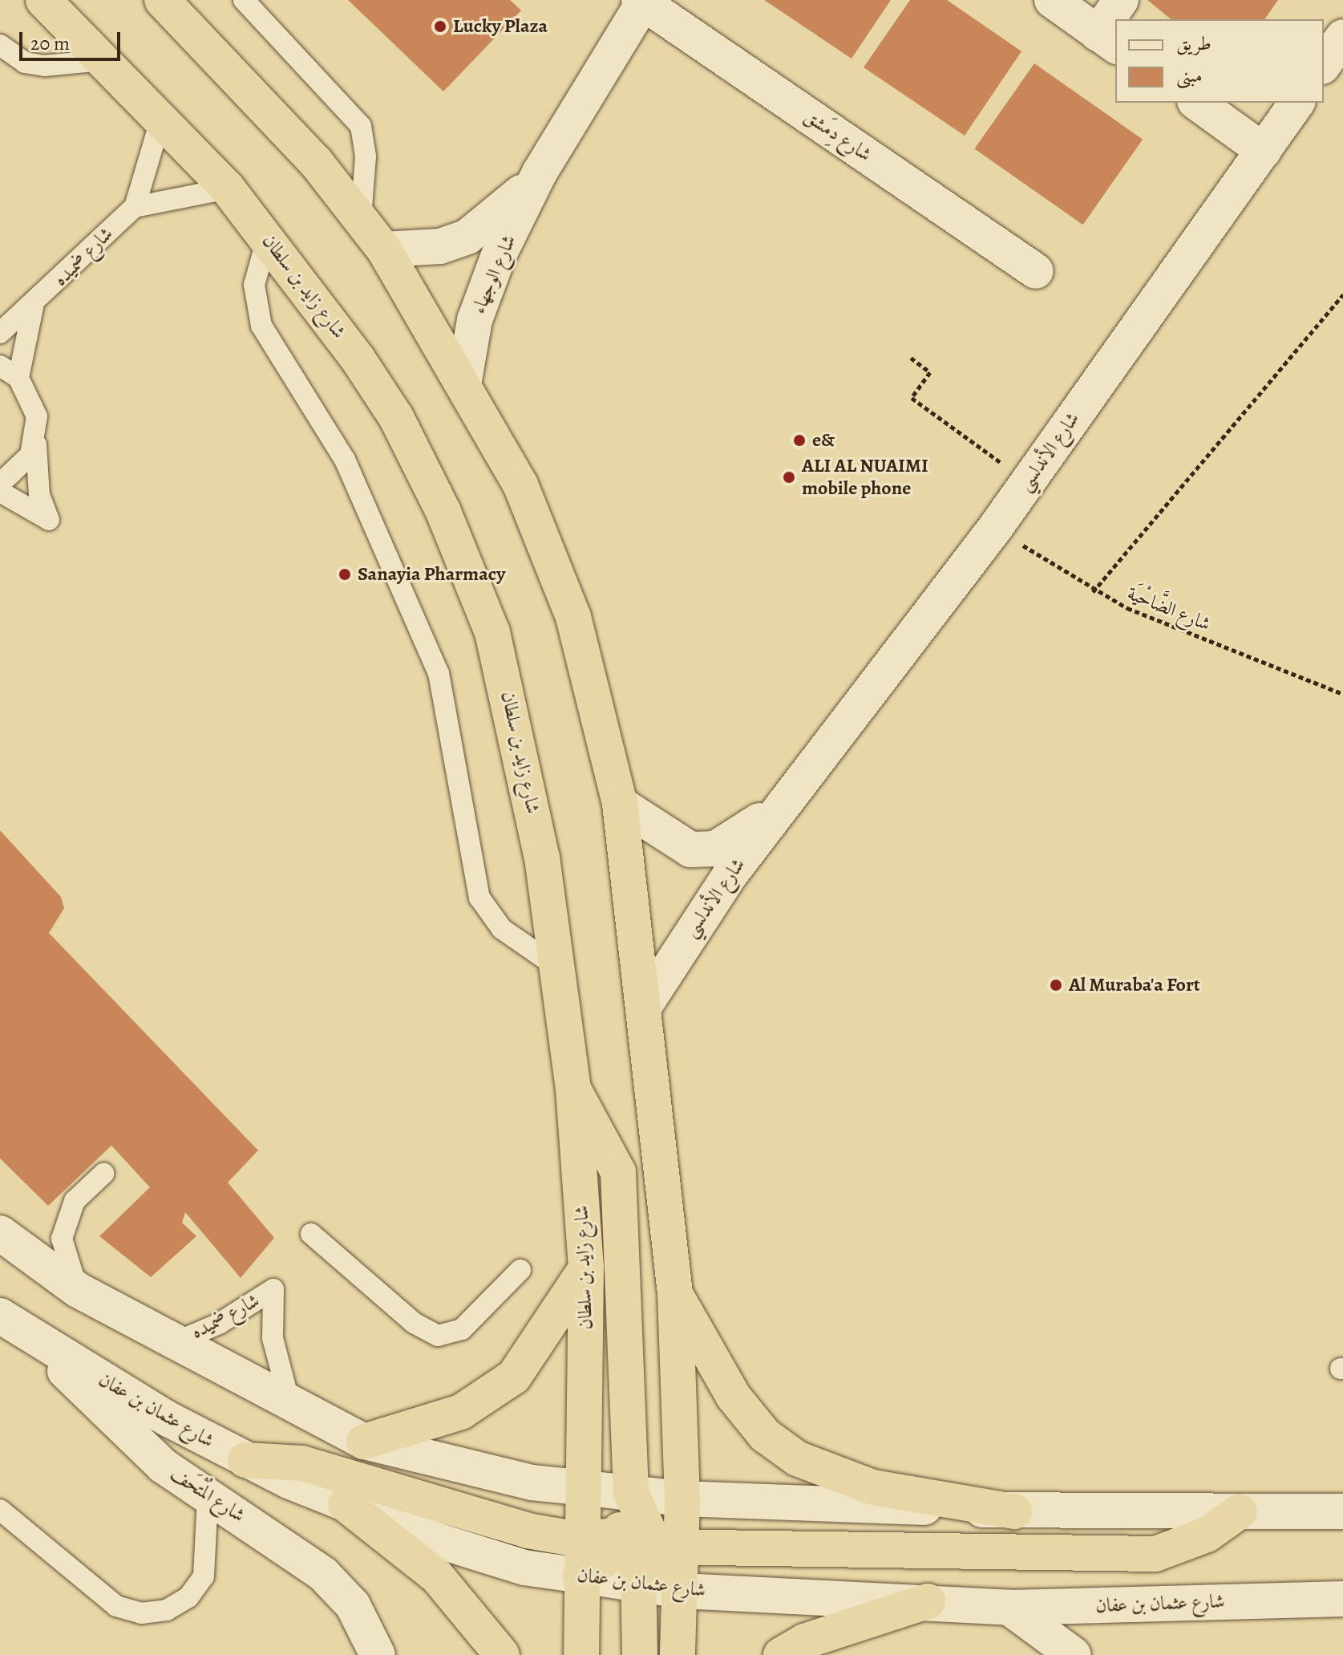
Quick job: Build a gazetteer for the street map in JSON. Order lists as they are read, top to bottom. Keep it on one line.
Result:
{"streets":{"highway":["شارع زايد بن سلطان"],"street":["شارع دِمَشق","شارع الوجهاء","شارع الأندلسي","شارع عثمان بن عفان","شارع المُتْحَف"],"lane":["شارع ضميده"],"path":["شارع الضَّاحْيَة"]},"crossings":[["شارع دِمَشق","شارع الوجهاء"],["شارع ضميده","شارع زايد بن سلطان"],["شارع زايد بن سلطان","شارع عثمان بن عفان"],["شارع الأندلسي","شارع الضَّاحْيَة"],["شارع عثمان بن عفان","شارع المُتْحَف"]],"places":["Lucky Plaza","e&","ALI AL NUAIMI mobile phone","Sanayia Pharmacy","Al Muraba'a Fort"],"legend":["طريق","مبنى"],"scale_bar":"20 m"}
